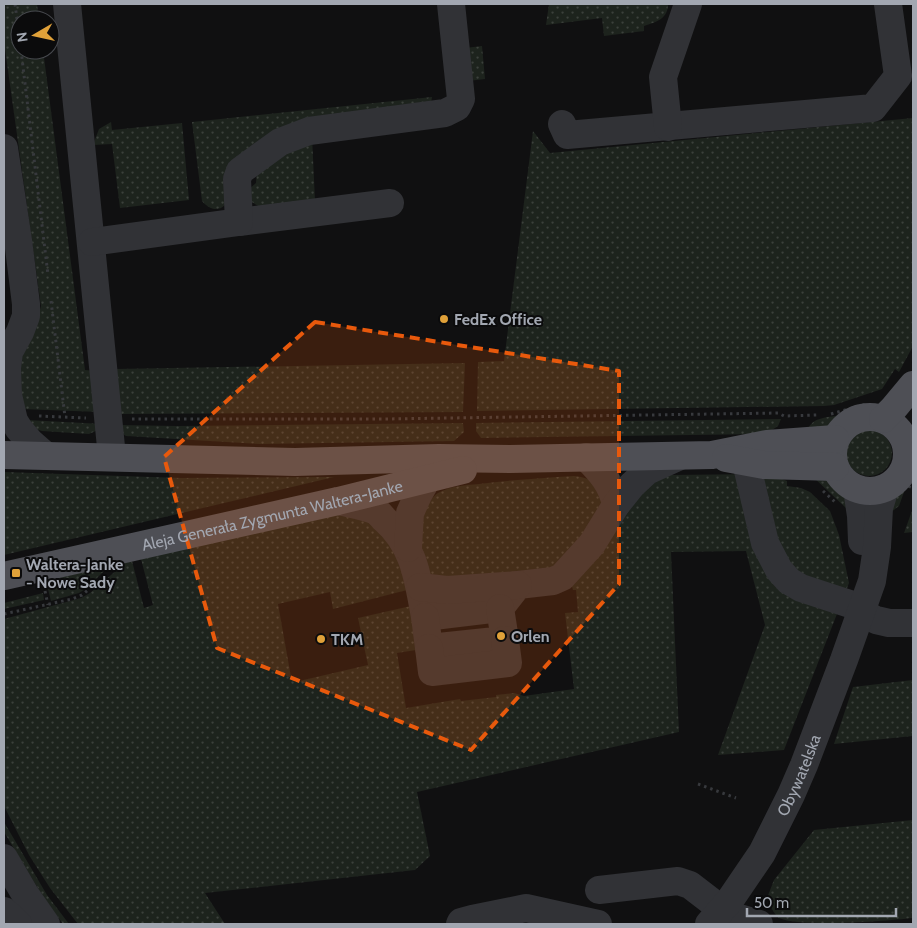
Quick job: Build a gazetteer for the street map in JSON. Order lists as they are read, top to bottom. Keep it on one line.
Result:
{"streets":{"main road":["Aleja Generała Zygmunta Waltera-Janke"],"street":["Obywatelska"]},"places":{"other":["FedEx Office","Orlen","TKM"],"transit":["Waltera-Janke - Nowe Sady"]},"scale_bar":"50 m","north":"left"}
